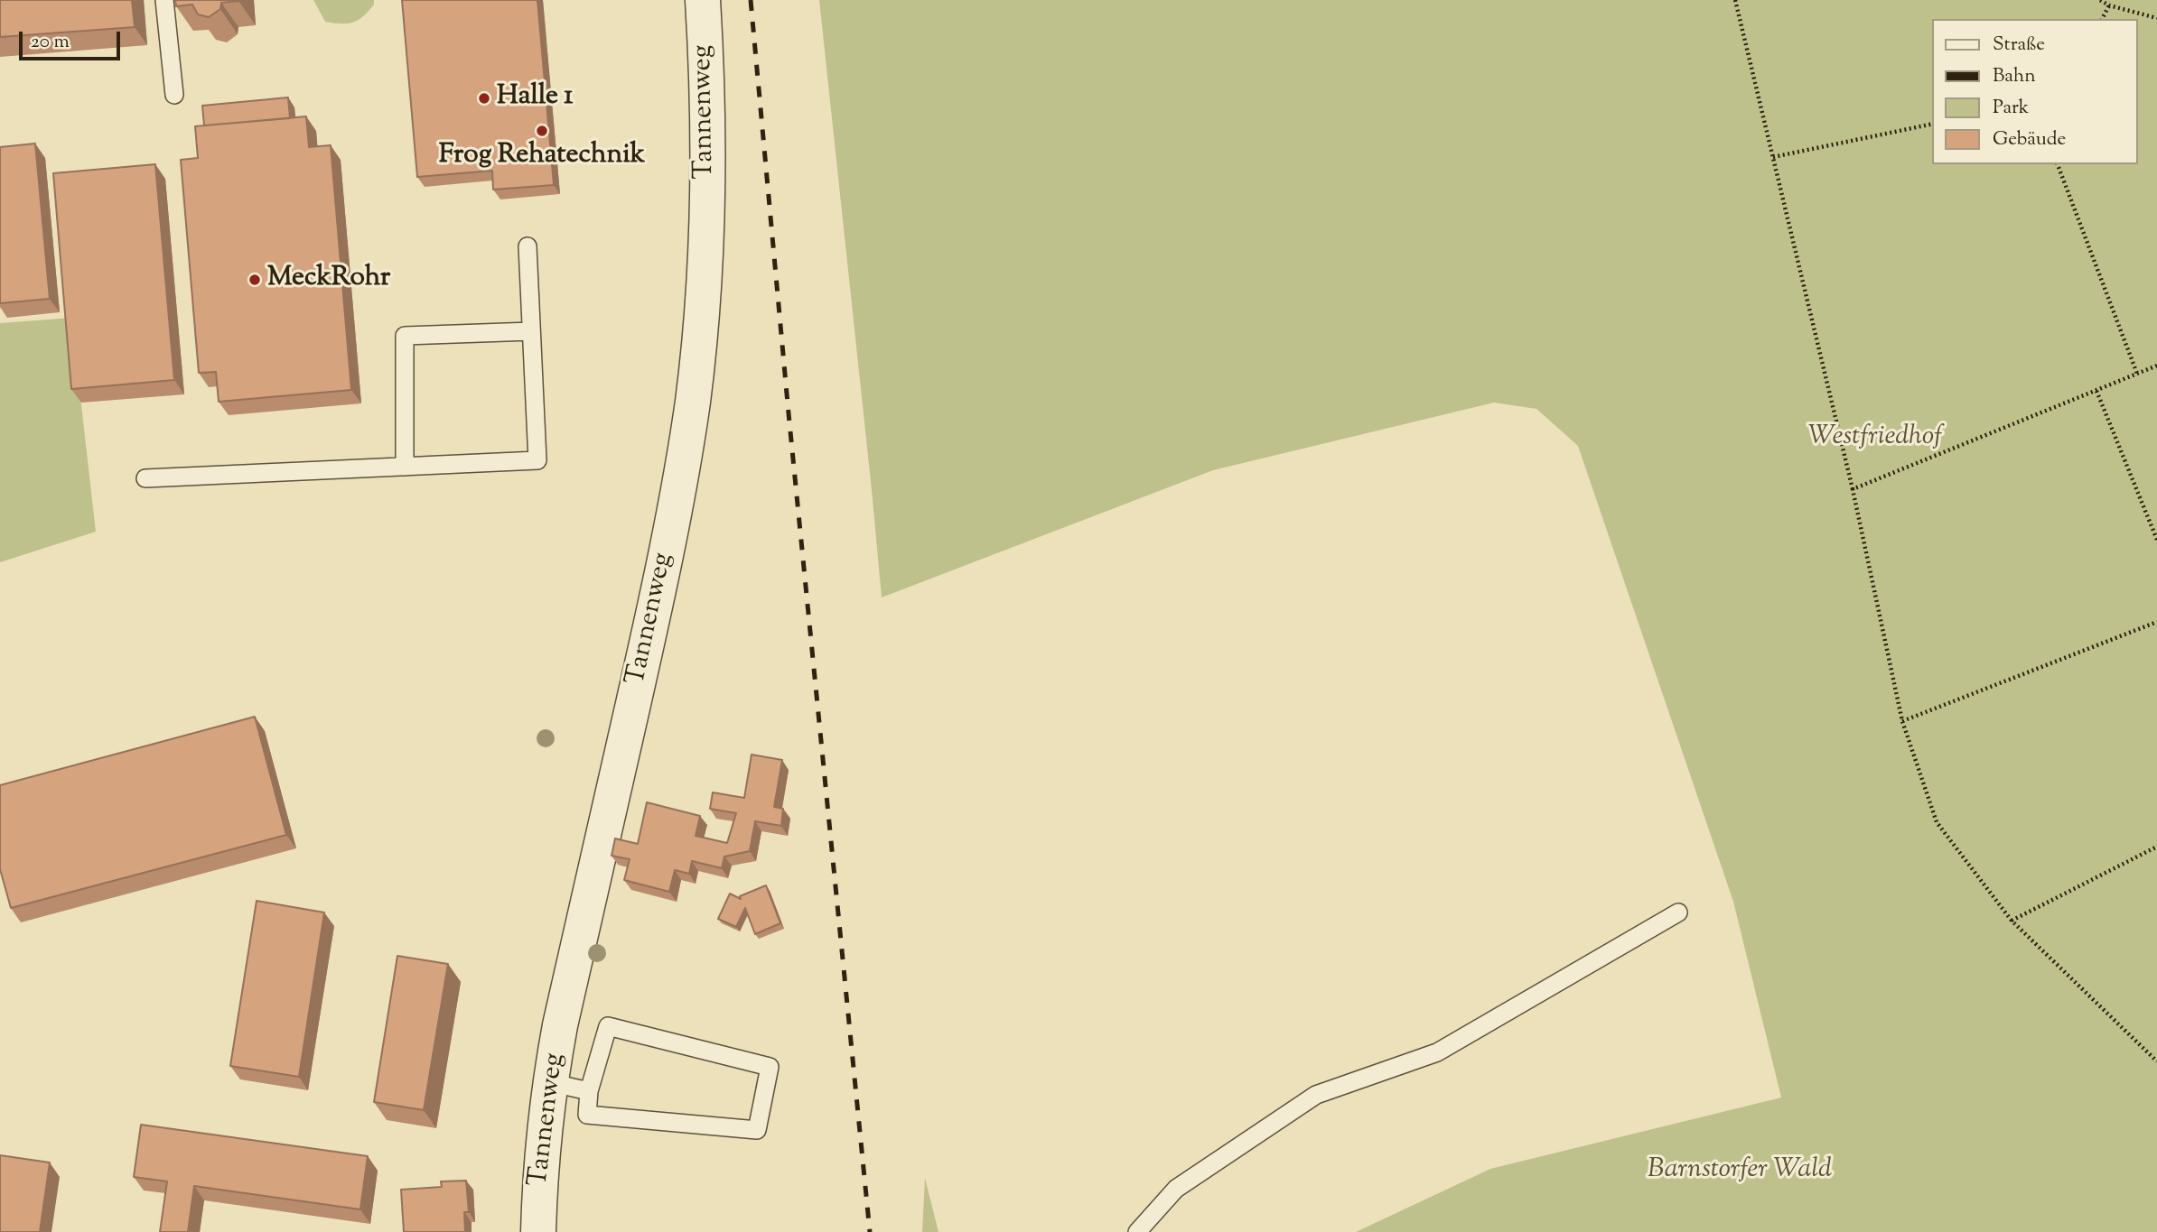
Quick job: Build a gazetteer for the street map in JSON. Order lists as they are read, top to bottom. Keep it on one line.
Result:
{"streets":{"street":["Tannenweg"]},"parks":["Westfriedhof","Barnstorfer Wald"],"places":["Halle 1","Frog Rehatechnik","MeckRohr"],"legend":["Straße","Bahn","Park","Gebäude"],"scale_bar":"20 m"}
